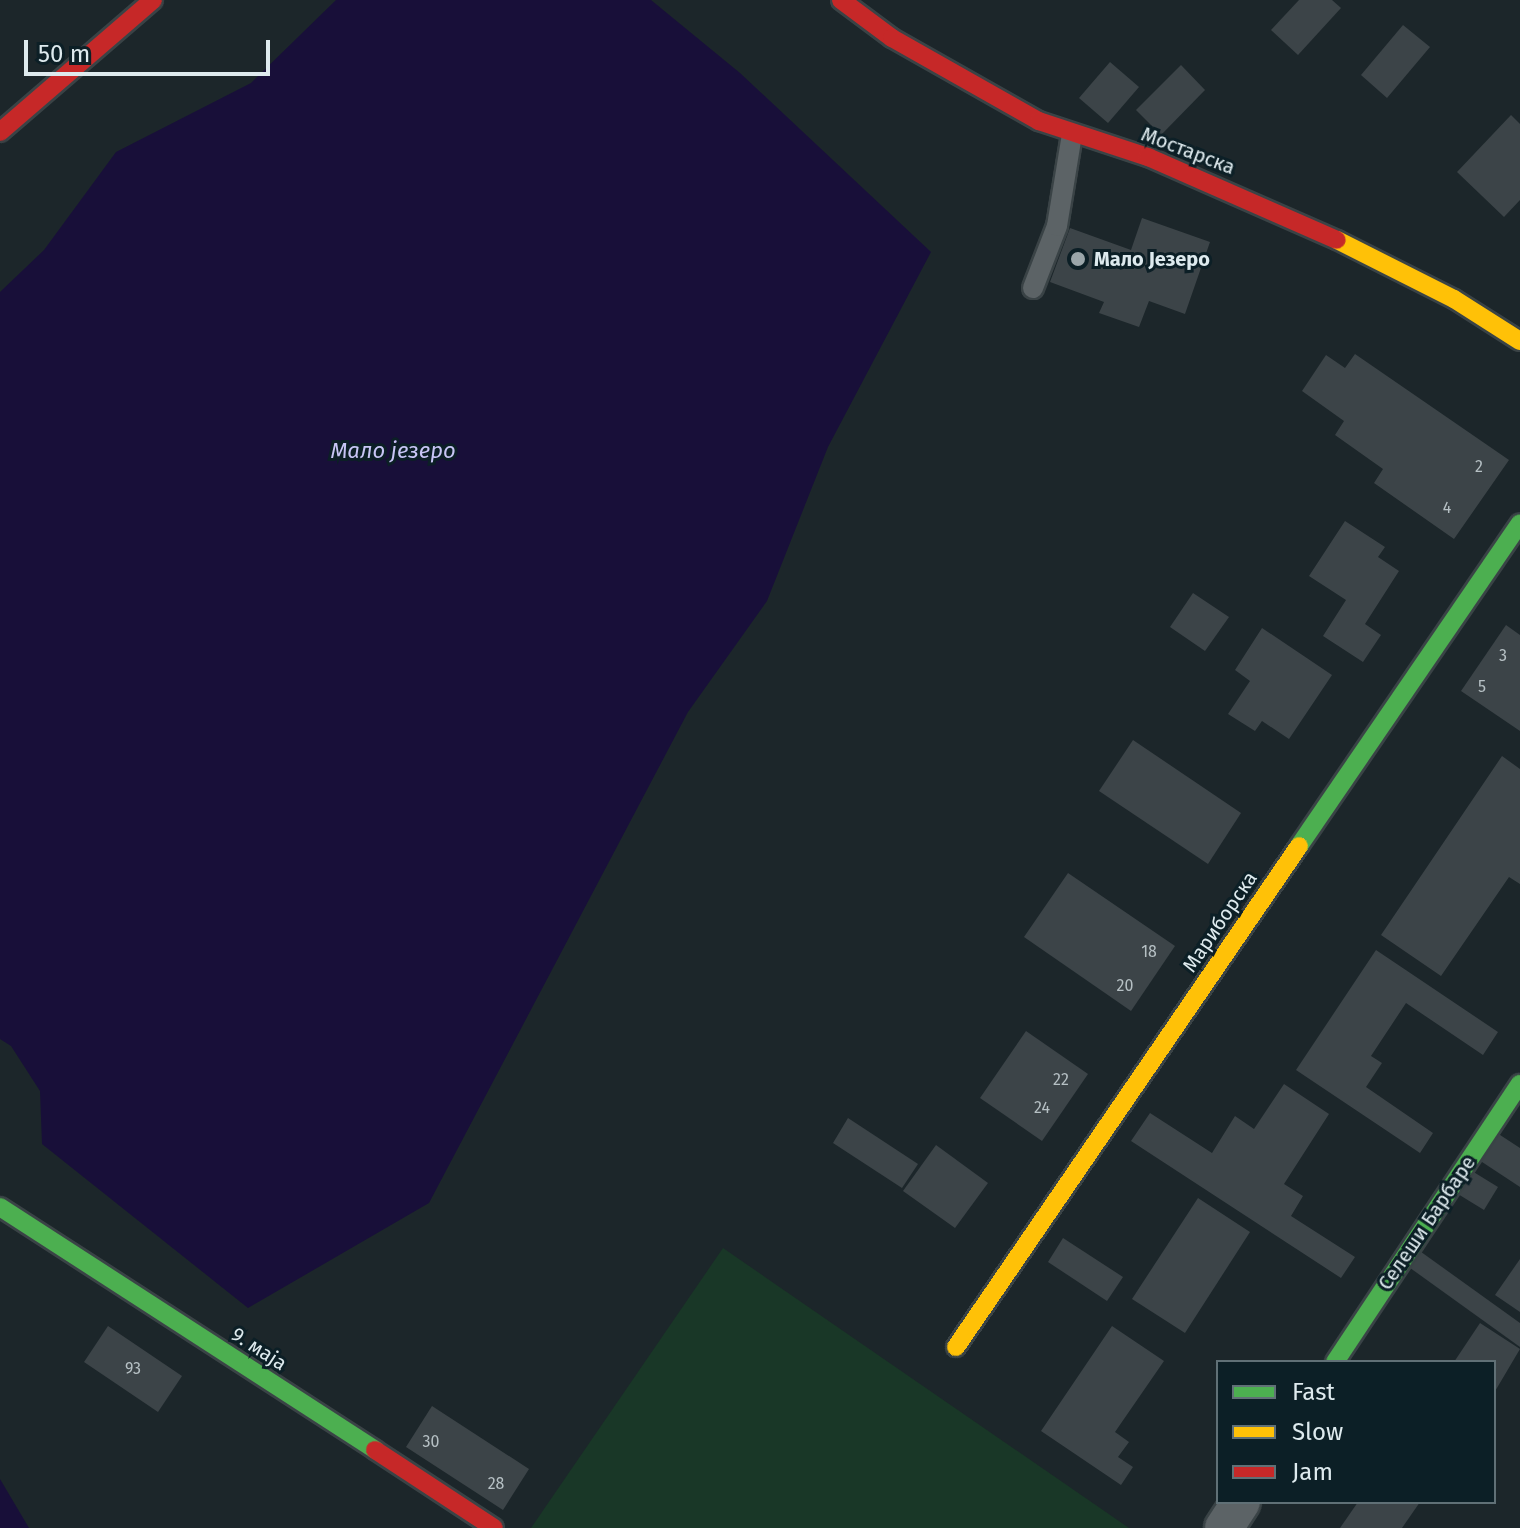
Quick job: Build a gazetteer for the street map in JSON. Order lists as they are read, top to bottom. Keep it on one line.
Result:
{"streets":{"street":["Мостарска","Мариборска","Селеши Барбаре","9. маја"]},"water":["Мало језеро"],"places":["Мало Језеро"],"house_numbers":["2","4","3","5","18","20","22","24","93","30","28"],"legend":["Fast","Slow","Jam"],"scale_bar":"50 m"}
